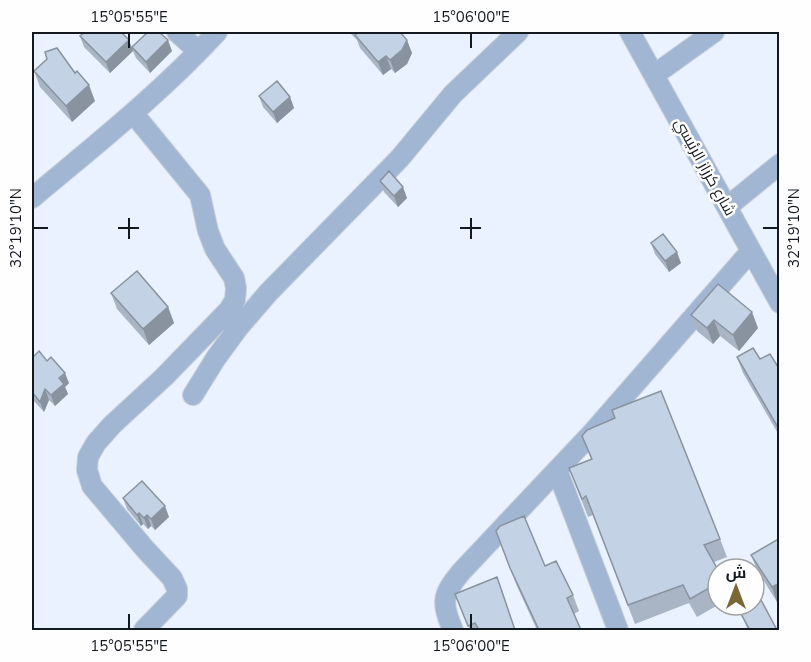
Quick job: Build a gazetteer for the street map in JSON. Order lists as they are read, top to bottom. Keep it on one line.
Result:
{"streets":{"street":["شارع كرزاز الرئيسي"]},"north":"top","coordinates":["15°05'55\"E","15°06'00\"E","32°19'10\"N"]}
